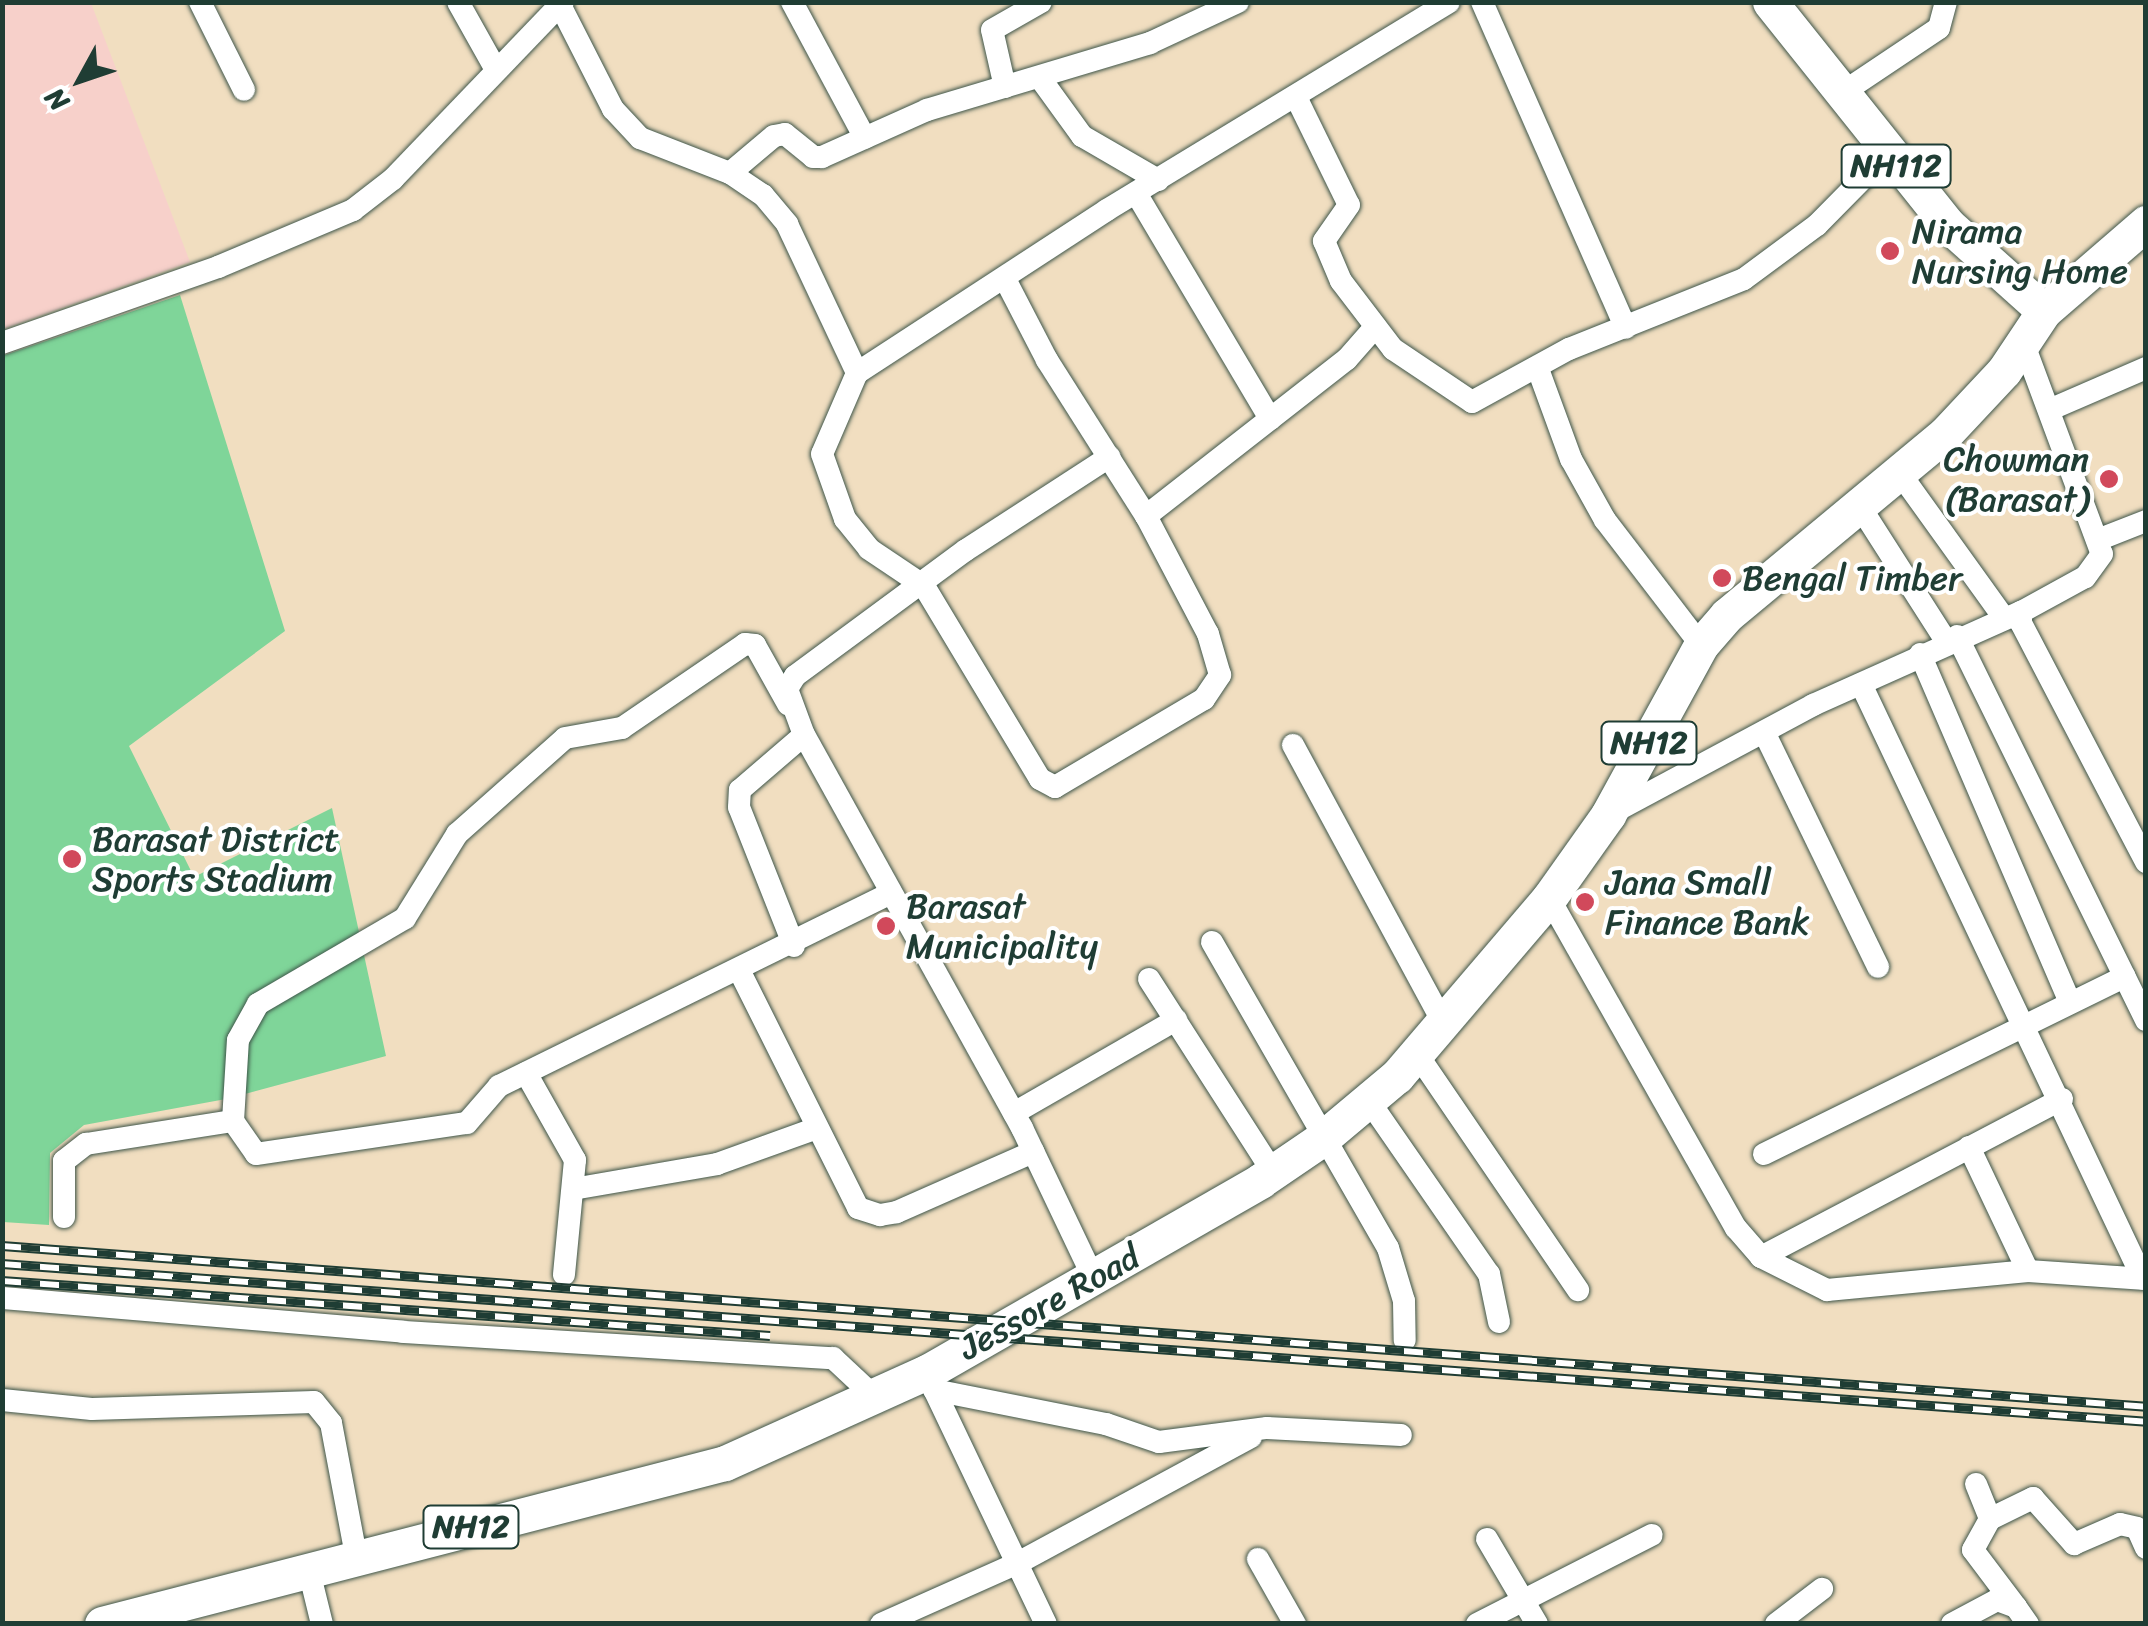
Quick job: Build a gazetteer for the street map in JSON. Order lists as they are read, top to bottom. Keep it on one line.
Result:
{"streets":{"highway":["NH112","NH12","Jessore Road"]},"crossings":[["NH112","NH12"],["NH12","Jessore Road"]],"places":["Nirama Nursing Home","Chowman (Barasat)","Bengal Timber","Barasat District Sports Stadium","Jana Small Finance Bank","Barasat Municipality"],"north":"bottom left"}
